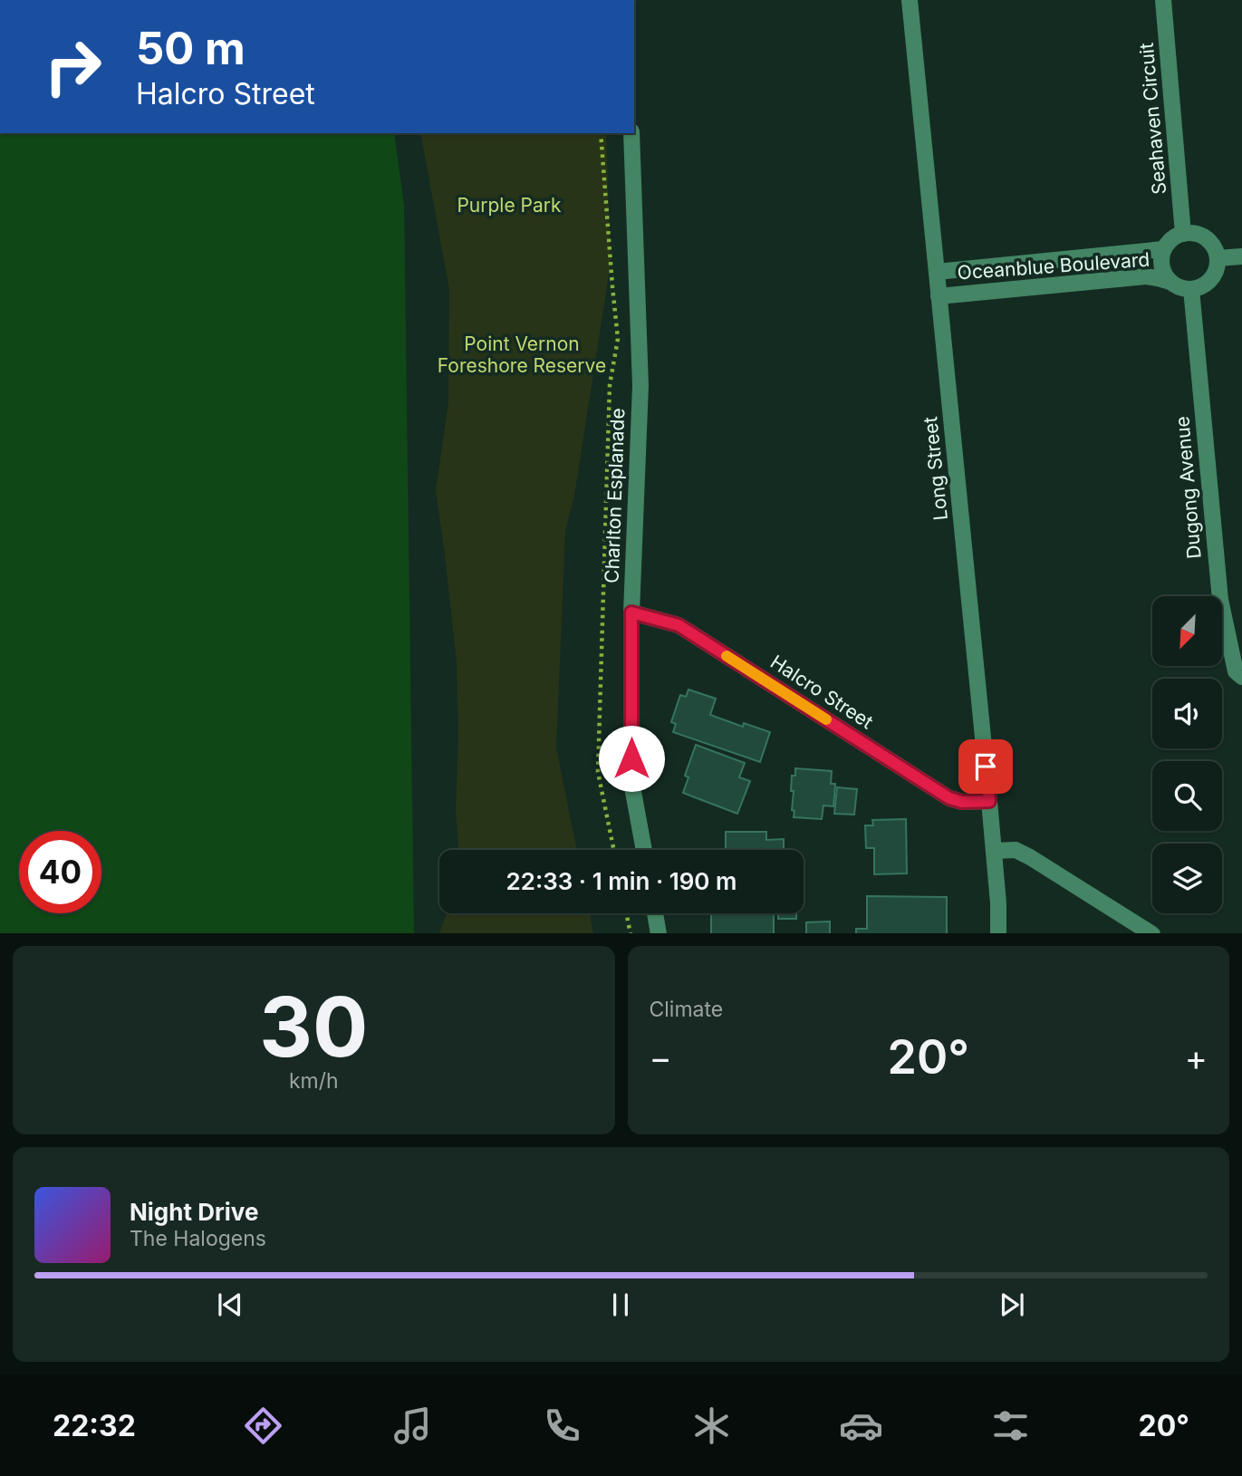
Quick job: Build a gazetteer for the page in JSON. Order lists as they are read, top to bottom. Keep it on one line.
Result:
{"streets":{"street":["Seahaven Circuit","Oceanblue Boulevard","Long Street","Dugong Avenue","Charlton Esplanade","Halcro Street"]},"crossings":[["Seahaven Circuit","Oceanblue Boulevard"],["Seahaven Circuit","Dugong Avenue"],["Oceanblue Boulevard","Long Street"],["Oceanblue Boulevard","Dugong Avenue"],["Long Street","Halcro Street"],["Charlton Esplanade","Halcro Street"]],"parks":["Purple Park","Point Vernon Foreshore Reserve"],"north":"bottom left","page":{"turn":["50 m","Halcro Street"],"limit":"40","trip":"22:33 · 1 min · 190 m","tile":[["30","km/h"],"Climate"],"heat":["−","20°","+"],"song":["Night Drive","The Halogens"],"tabs":["22:32","20°"]}}
